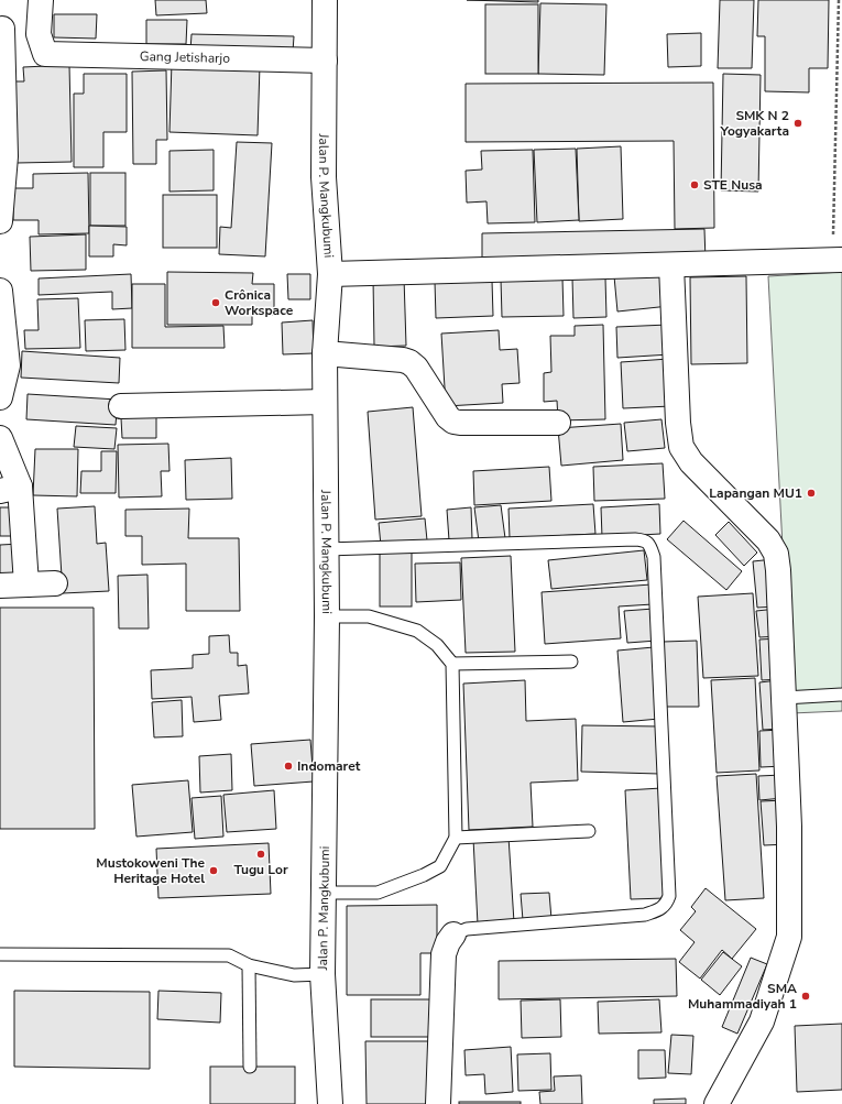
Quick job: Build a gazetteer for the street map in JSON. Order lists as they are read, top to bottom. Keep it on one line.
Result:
{"streets":{"street":["Gang Jetisharjo","Jalan P. Mangkubumi"]},"crossings":[["Gang Jetisharjo","Jalan P. Mangkubumi"]],"places":["SMK N 2 Yogyakarta","STE Nusa","Crônica Workspace","Lapangan MU1","Indomaret","Tugu Lor","Mustokoweni The Heritage Hotel","SMA Muhammadiyah 1"]}
